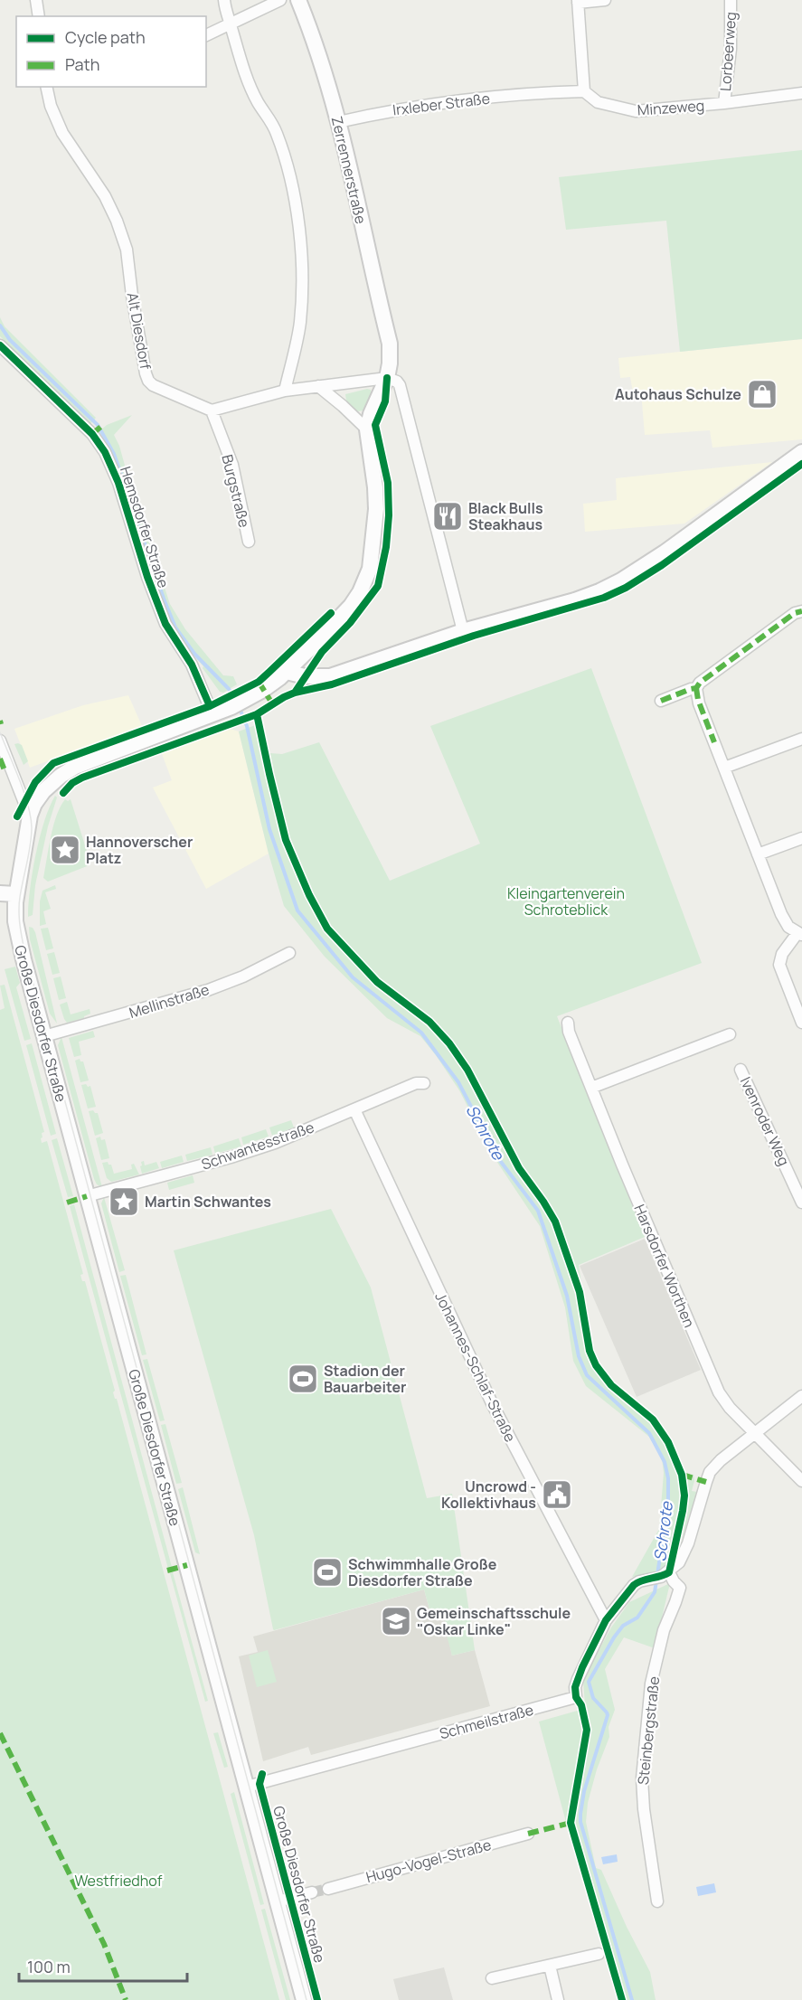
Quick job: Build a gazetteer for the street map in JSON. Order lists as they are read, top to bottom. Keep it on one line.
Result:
{"streets":{"main road":["Zerrennerstraße","Große Diesdorfer Straße"],"street":["Lorbeerweg","Irxleber Straße","Minzeweg","Alt Diesdorf","Burgstraße","Hemsdorfer Straße","Mellinstraße","Ivenroder Weg","Schwantesstraße","Harsdorfer Worthen","Johannes-Schlaf-Straße","Schmeilstraße","Steinbergstraße","Hugo-Vogel-Straße"]},"crossings":[["Lorbeerweg","Minzeweg"],["Irxleber Straße","Minzeweg"],["Irxleber Straße","Zerrennerstraße"],["Zerrennerstraße","Große Diesdorfer Straße"],["Alt Diesdorf","Burgstraße"],["Hemsdorfer Straße","Große Diesdorfer Straße"],["Mellinstraße","Große Diesdorfer Straße"],["Große Diesdorfer Straße","Schwantesstraße"],["Große Diesdorfer Straße","Schmeilstraße"],["Schwantesstraße","Johannes-Schlaf-Straße"],["Johannes-Schlaf-Straße","Schmeilstraße"],["Schmeilstraße","Steinbergstraße"]],"water":["Schrote"],"parks":["Kleingartenverein Schroteblick","Westfriedhof"],"places":{"shop":["Autohaus Schulze"],"restaurant":["Black Bulls Steakhaus"],"place":["Hannoverscher Platz","Martin Schwantes"],"sports":["Stadion der Bauarbeiter","Schwimmhalle Große Diesdorfer Straße"],"public building":["Uncrowd - Kollektivhaus"],"school or university":["Gemeinschaftsschule \"Oskar Linke\""]},"legend":["Cycle path","Path"],"scale_bar":"100 m"}
